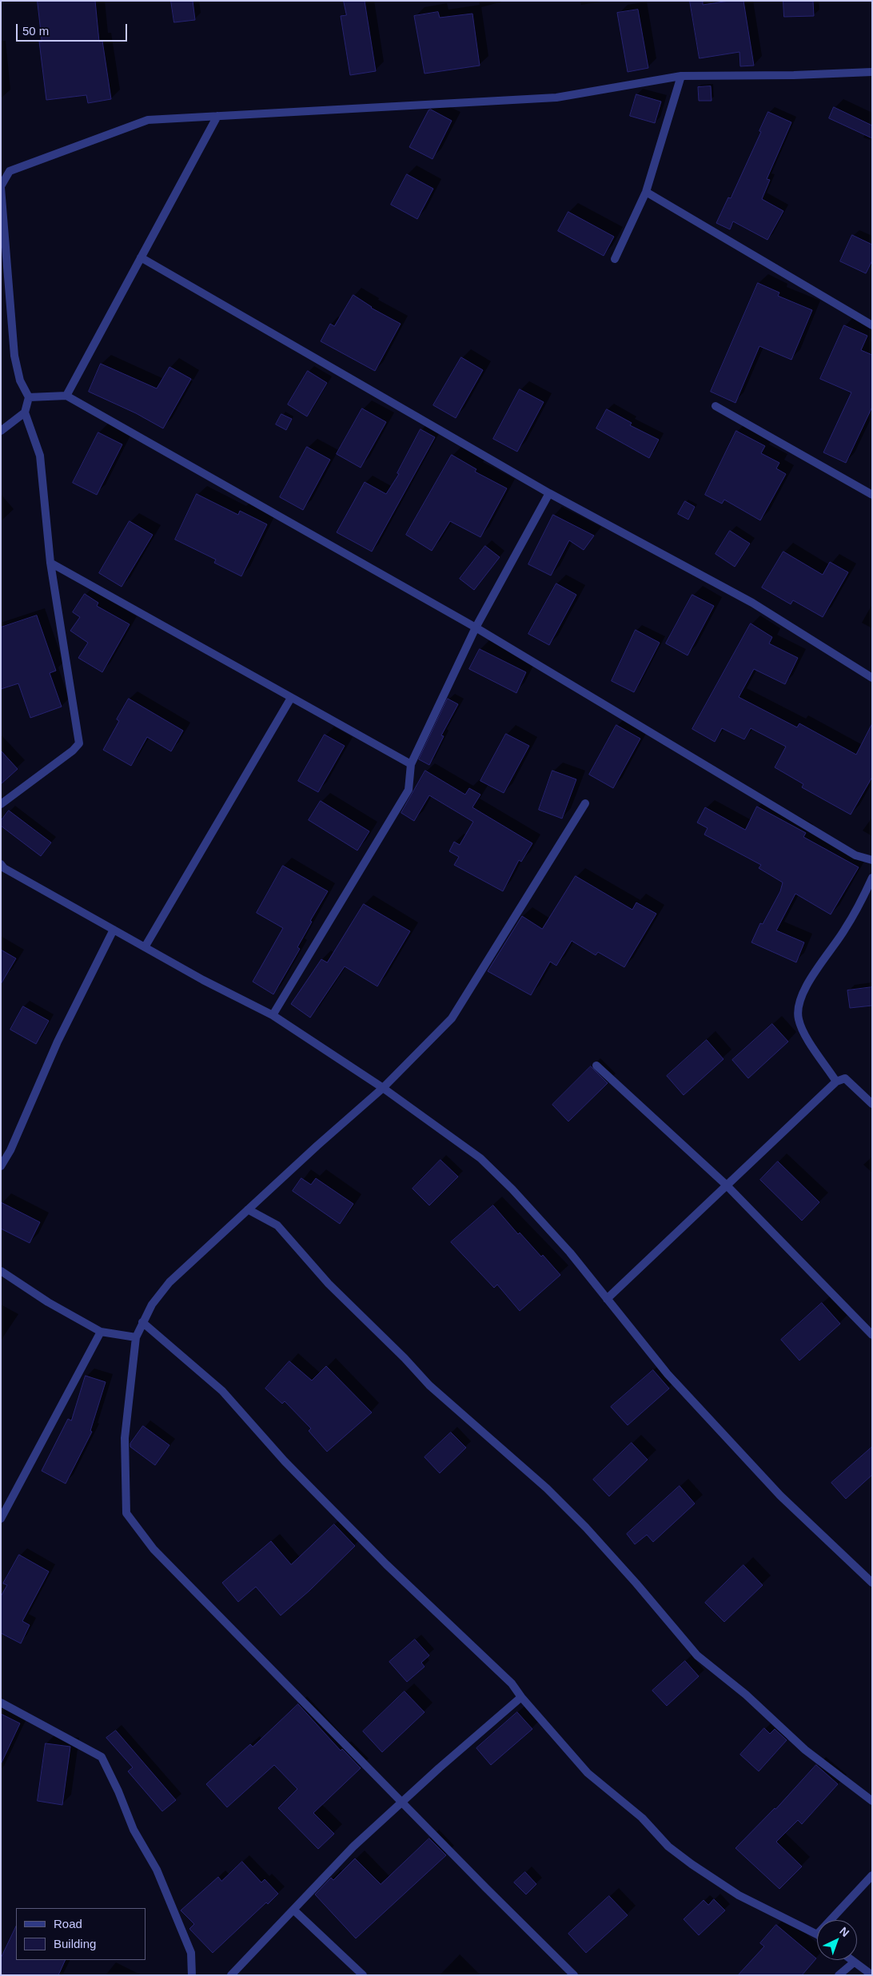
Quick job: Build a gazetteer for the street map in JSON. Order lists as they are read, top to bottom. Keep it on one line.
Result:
{"legend":["Road","Building"],"scale_bar":"50 m","north":"top right"}
